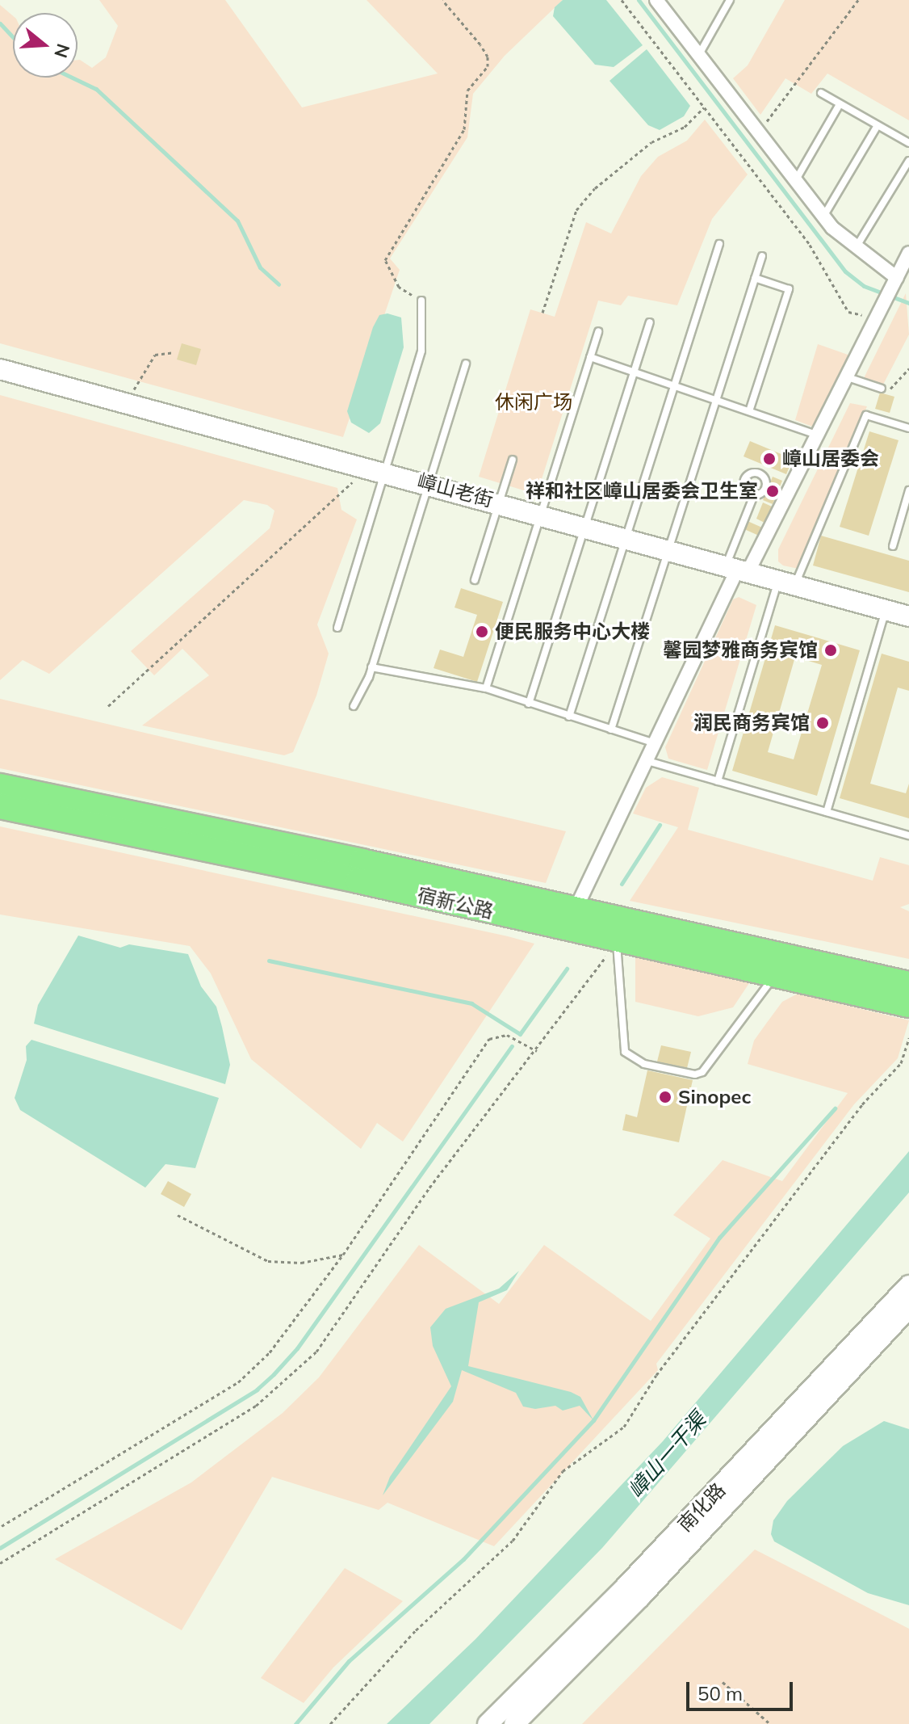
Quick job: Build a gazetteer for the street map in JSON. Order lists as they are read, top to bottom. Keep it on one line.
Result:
{"streets":{"highway":["宿新公路"],"main road":["嶂山老街","南化路"]},"water":["嶂山一干渠"],"parks":["休闲广场"],"places":["嶂山居委会","祥和社区嶂山居委会卫生室","便民服务中心大楼","馨园梦雅商务宾馆","润民商务宾馆","Sinopec"],"scale_bar":"50 m","north":"right"}
